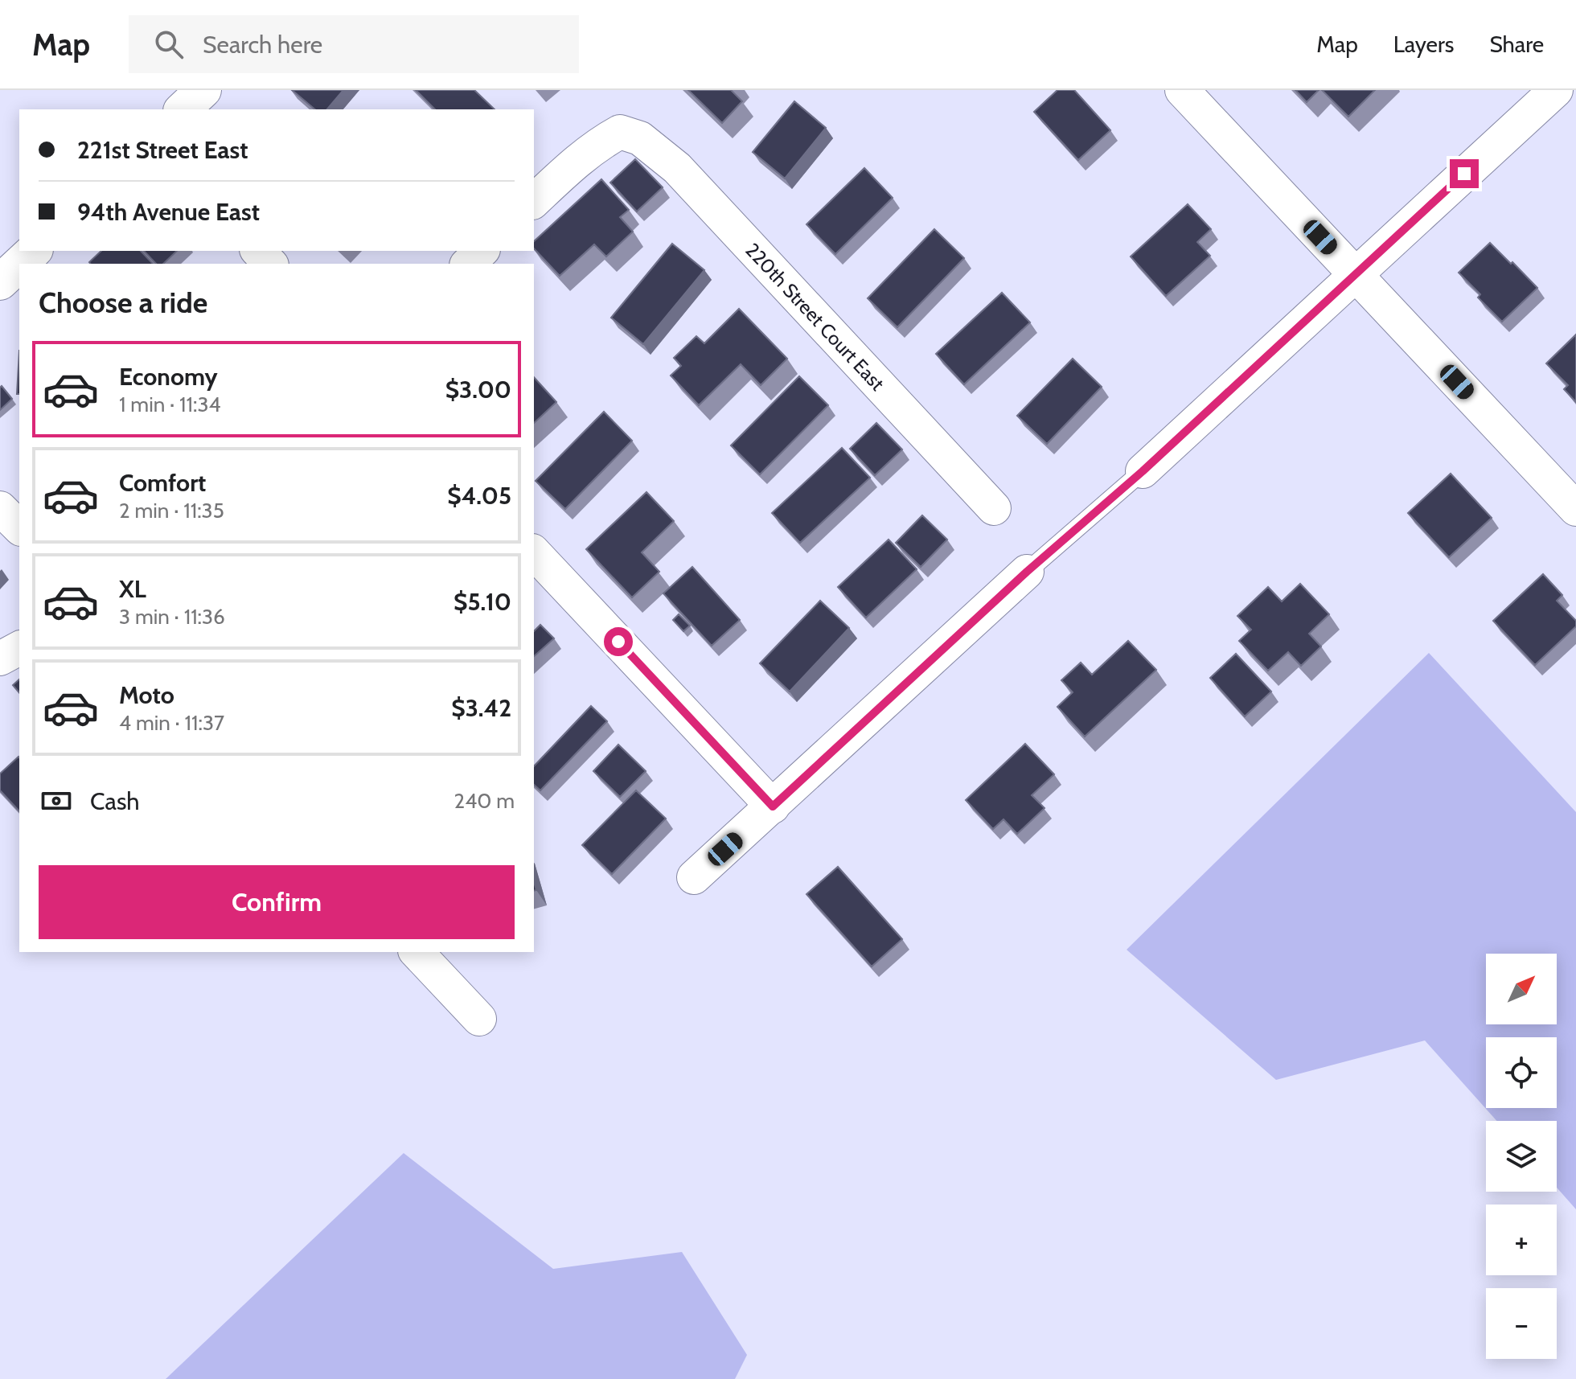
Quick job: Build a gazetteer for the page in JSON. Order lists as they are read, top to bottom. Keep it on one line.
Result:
{"streets":{"street":["220th Street Court East"]},"north":"top right","page":{"header":"Map","search":"Search here","nav":["Map","Layers","Share"],"banner":["221st Street East","94th Avenue East"],"heading":"Choose a ride","list":[{"name":"Economy","note":"1 min · 11:34","value":"$3.00"},{"name":"Comfort","note":"2 min · 11:35","value":"$4.05"},{"name":"XL","note":"3 min · 11:36","value":"$5.10"},{"name":"Moto","note":"4 min · 11:37","value":"$3.42"}],"pay":["Cash","240 m"],"buttons":"Confirm","map_buttons":["+","−"]}}
